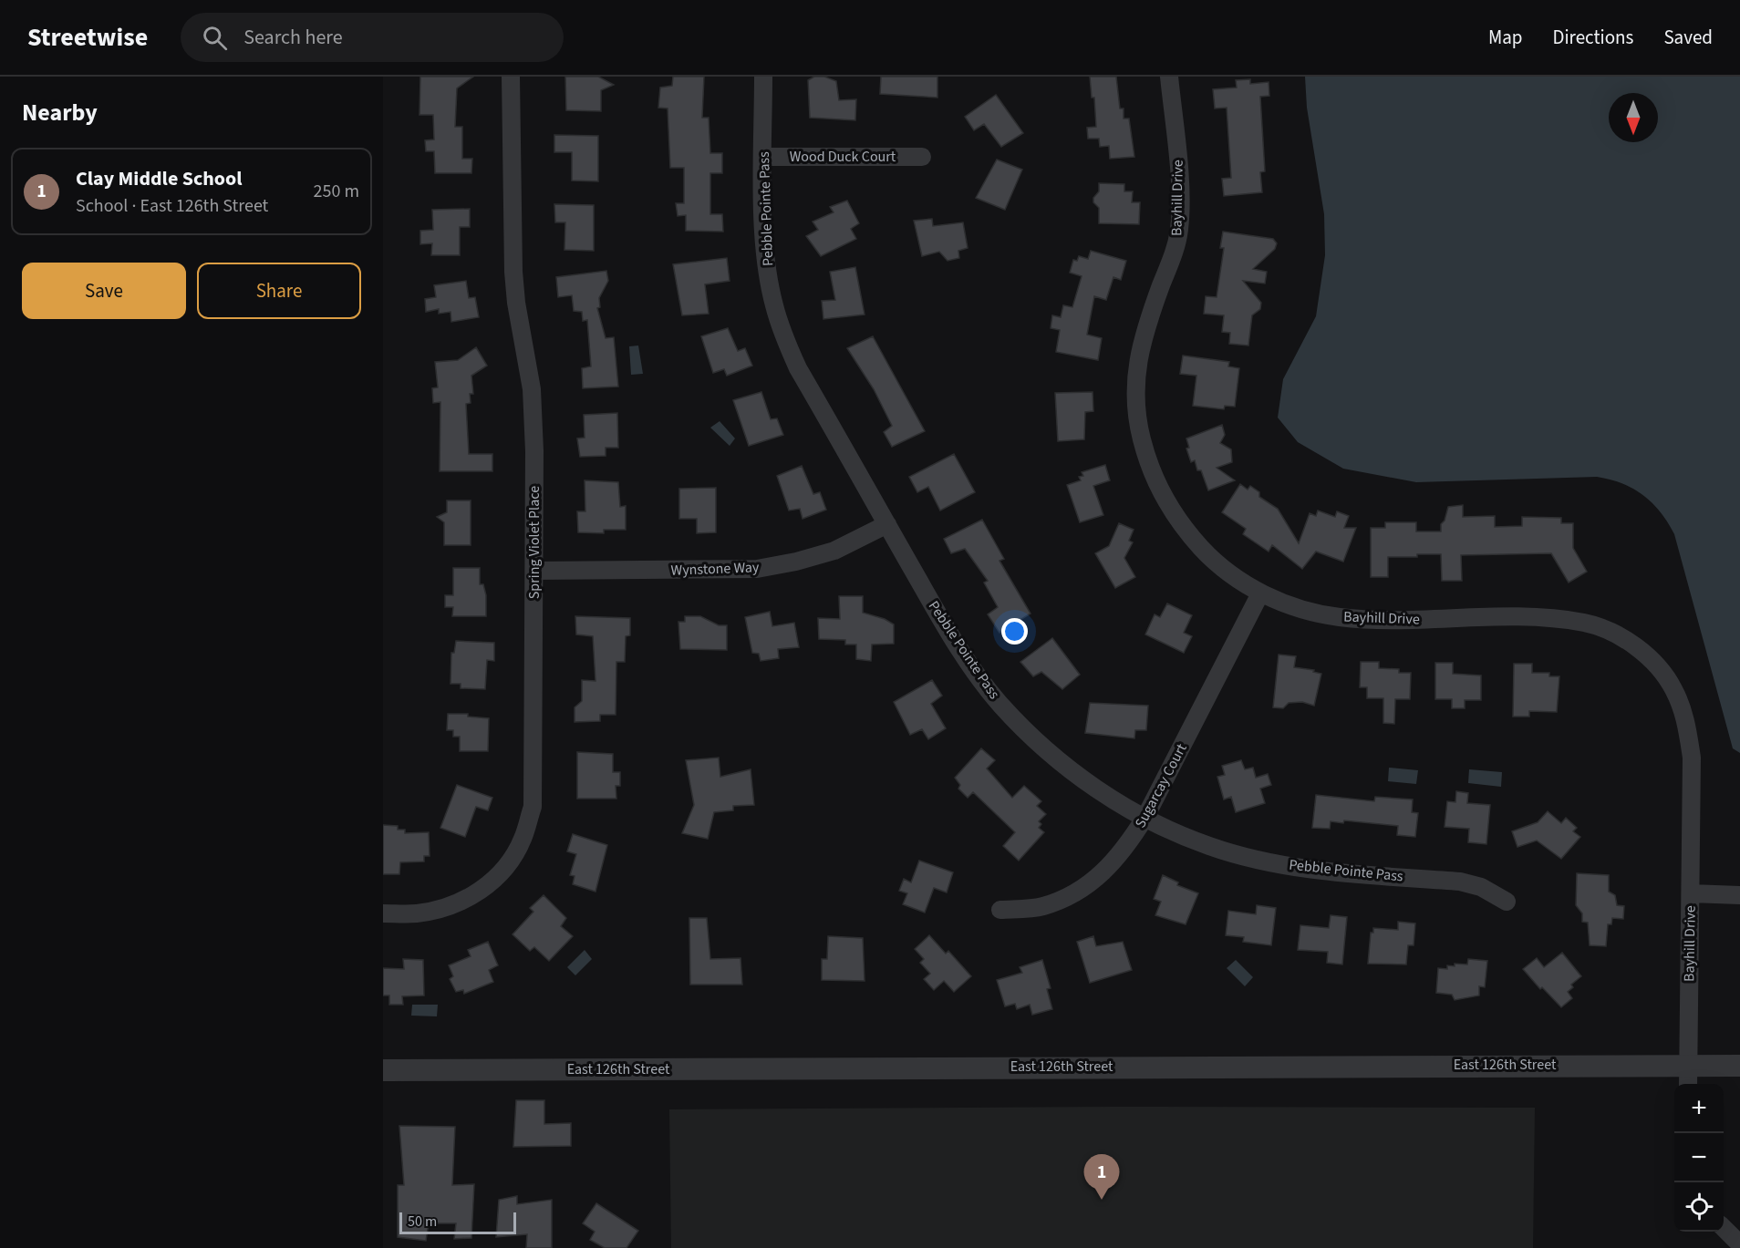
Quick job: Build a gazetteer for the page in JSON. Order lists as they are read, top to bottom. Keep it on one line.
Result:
{"streets":{"street":["Wood Duck Court","Bayhill Drive","Pebble Pointe Pass","Spring Violet Place","Wynstone Way","Sugarcay Court","East 126th Street"]},"crossings":[["Wood Duck Court","Pebble Pointe Pass"],["Bayhill Drive","Sugarcay Court"],["Bayhill Drive","East 126th Street"],["Pebble Pointe Pass","Wynstone Way"],["Pebble Pointe Pass","Sugarcay Court"],["Spring Violet Place","Wynstone Way"]],"scale_bar":"50 m","north":"bottom","page":{"header":"Streetwise","search":"Search here","nav":["Map","Directions","Saved"],"heading":"Nearby","list":[{"mark":"1","name":"Clay Middle School","note":"School · East 126th Street","value":"250 m"}],"buttons":["Save","Share"],"map_buttons":["+","−"],"pins":"1","scale":"50 m"}}
